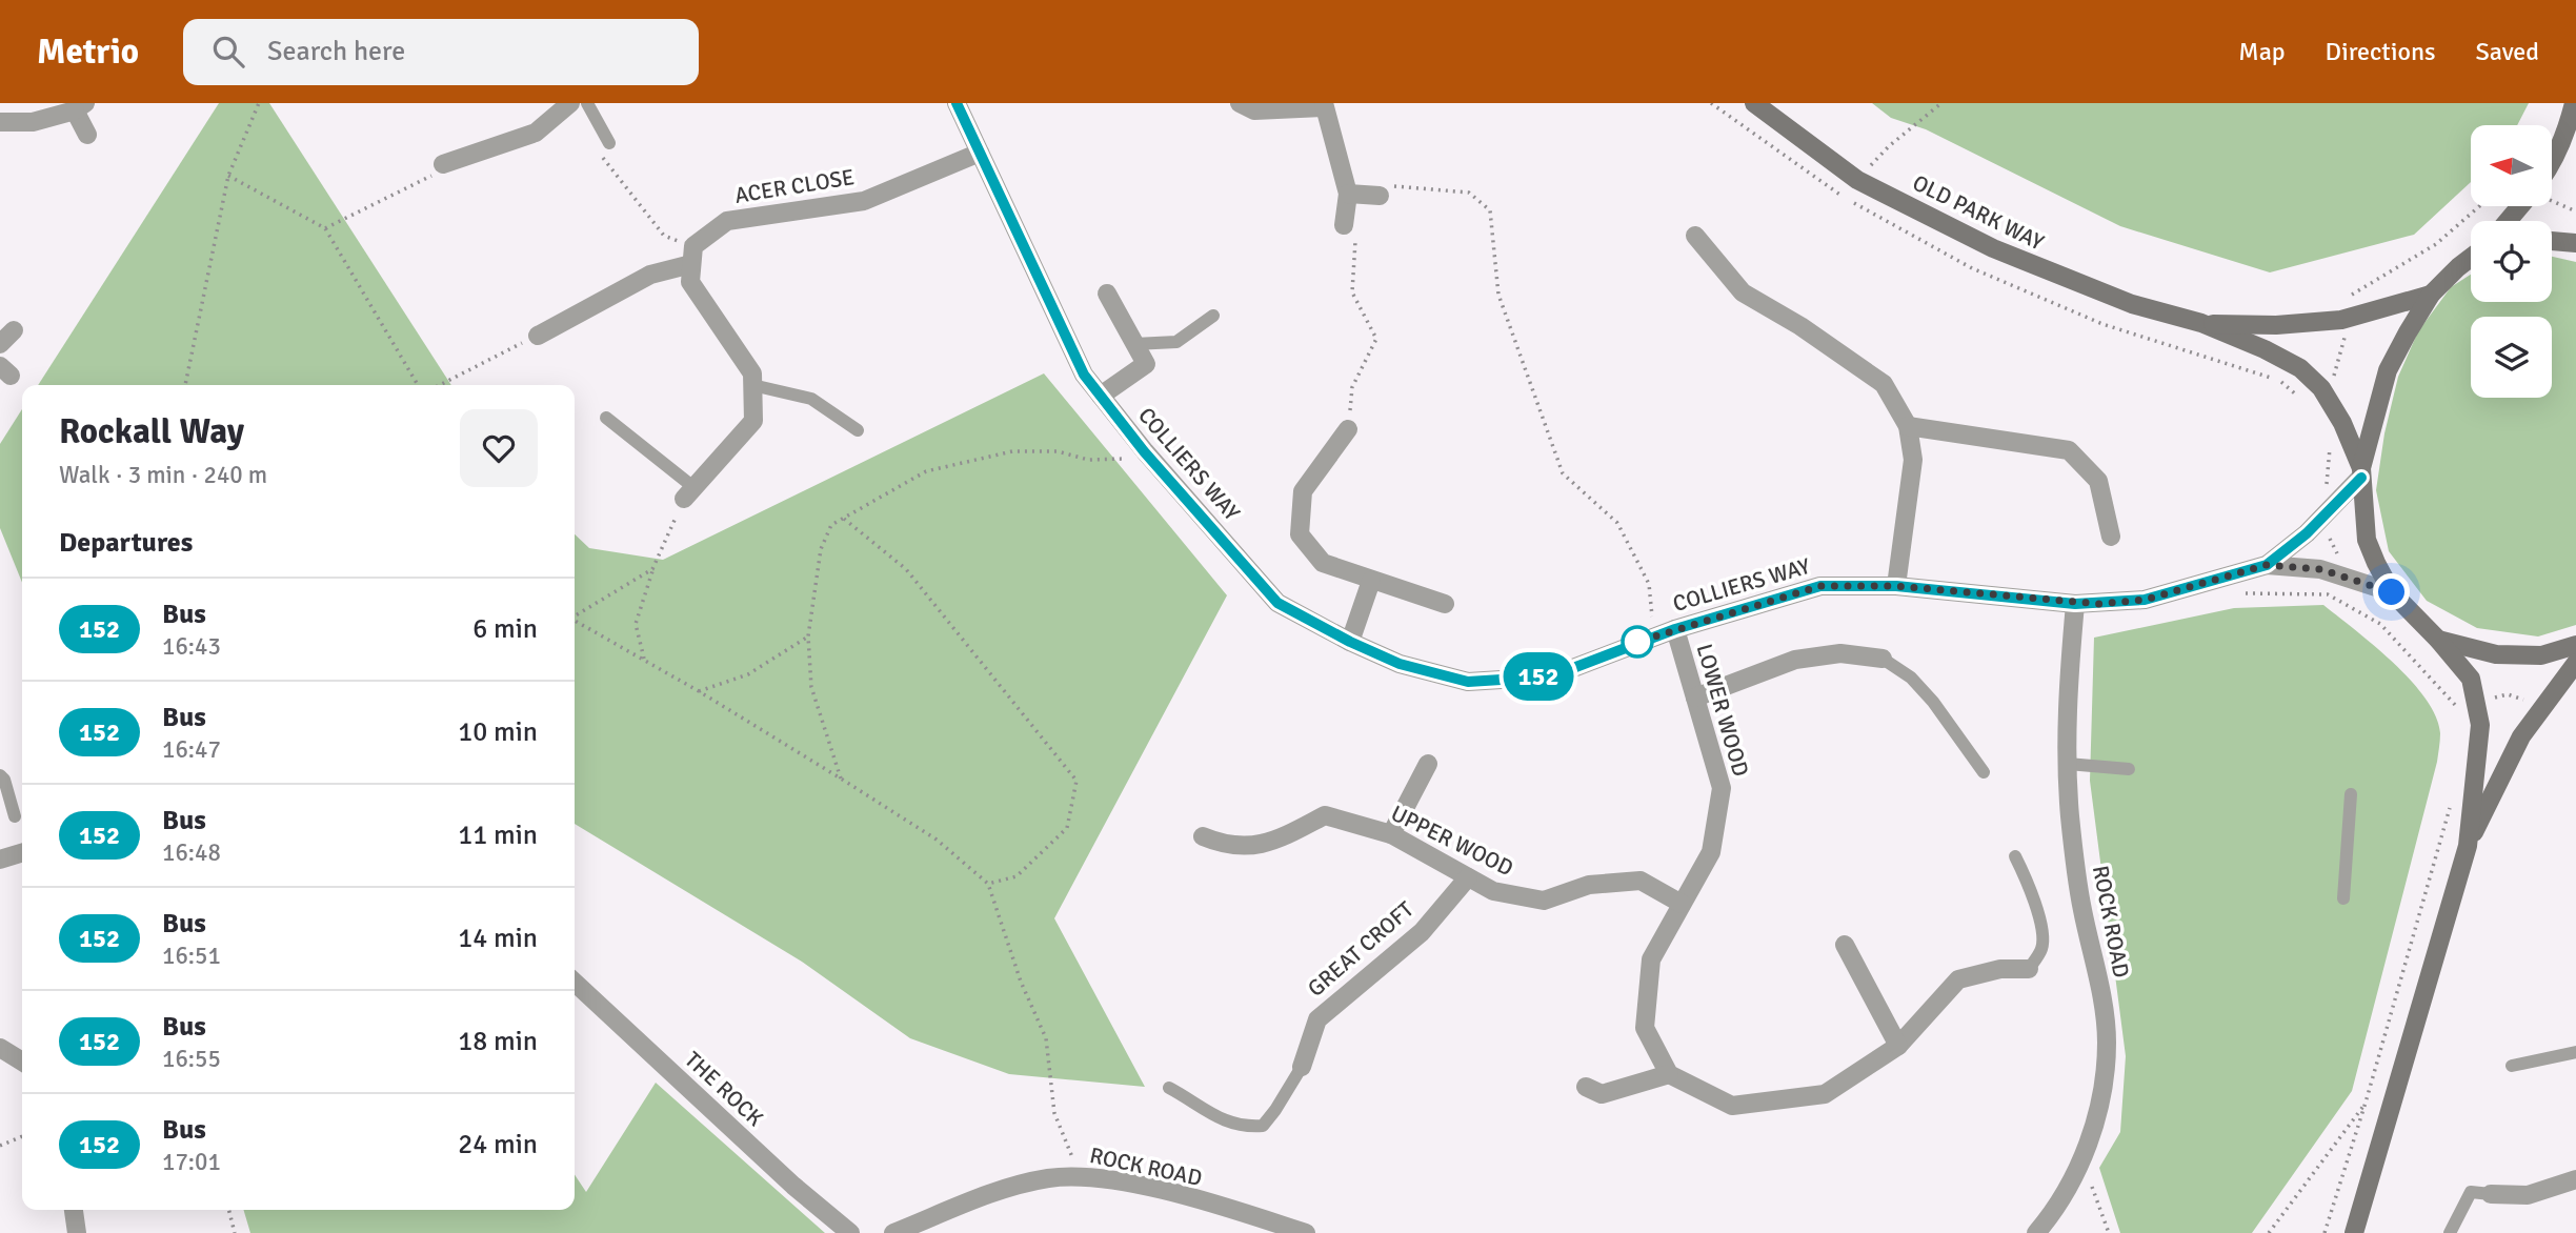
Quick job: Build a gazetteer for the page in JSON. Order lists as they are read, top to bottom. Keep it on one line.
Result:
{"streets":{"main road":["OLD PARK WAY"],"street":["ACER CLOSE","COLLIERS WAY","LOWER WOOD","UPPER WOOD","ROCK ROAD","GREAT CROFT","THE ROCK"]},"crossings":[["ACER CLOSE","COLLIERS WAY"],["OLD PARK WAY","COLLIERS WAY"],["COLLIERS WAY","LOWER WOOD"],["COLLIERS WAY","ROCK ROAD"],["LOWER WOOD","UPPER WOOD"],["UPPER WOOD","GREAT CROFT"]],"lines":["bus line 152"],"north":"left","page":{"header":"Metrio","search":"Search here","nav":["Map","Directions","Saved"],"on_map":"152","heading":[["Rockall Way","Walk · 3 min · 240 m"],"Departures"],"list":[{"mark":"152","name":"Bus","note":"16:43","value":"6 min"},{"mark":"152","name":"Bus","note":"16:47","value":"10 min"},{"mark":"152","name":"Bus","note":"16:48","value":"11 min"},{"mark":"152","name":"Bus","note":"16:51","value":"14 min"},{"mark":"152","name":"Bus","note":"16:55","value":"18 min"},{"mark":"152","name":"Bus","note":"17:01","value":"24 min"}]}}
